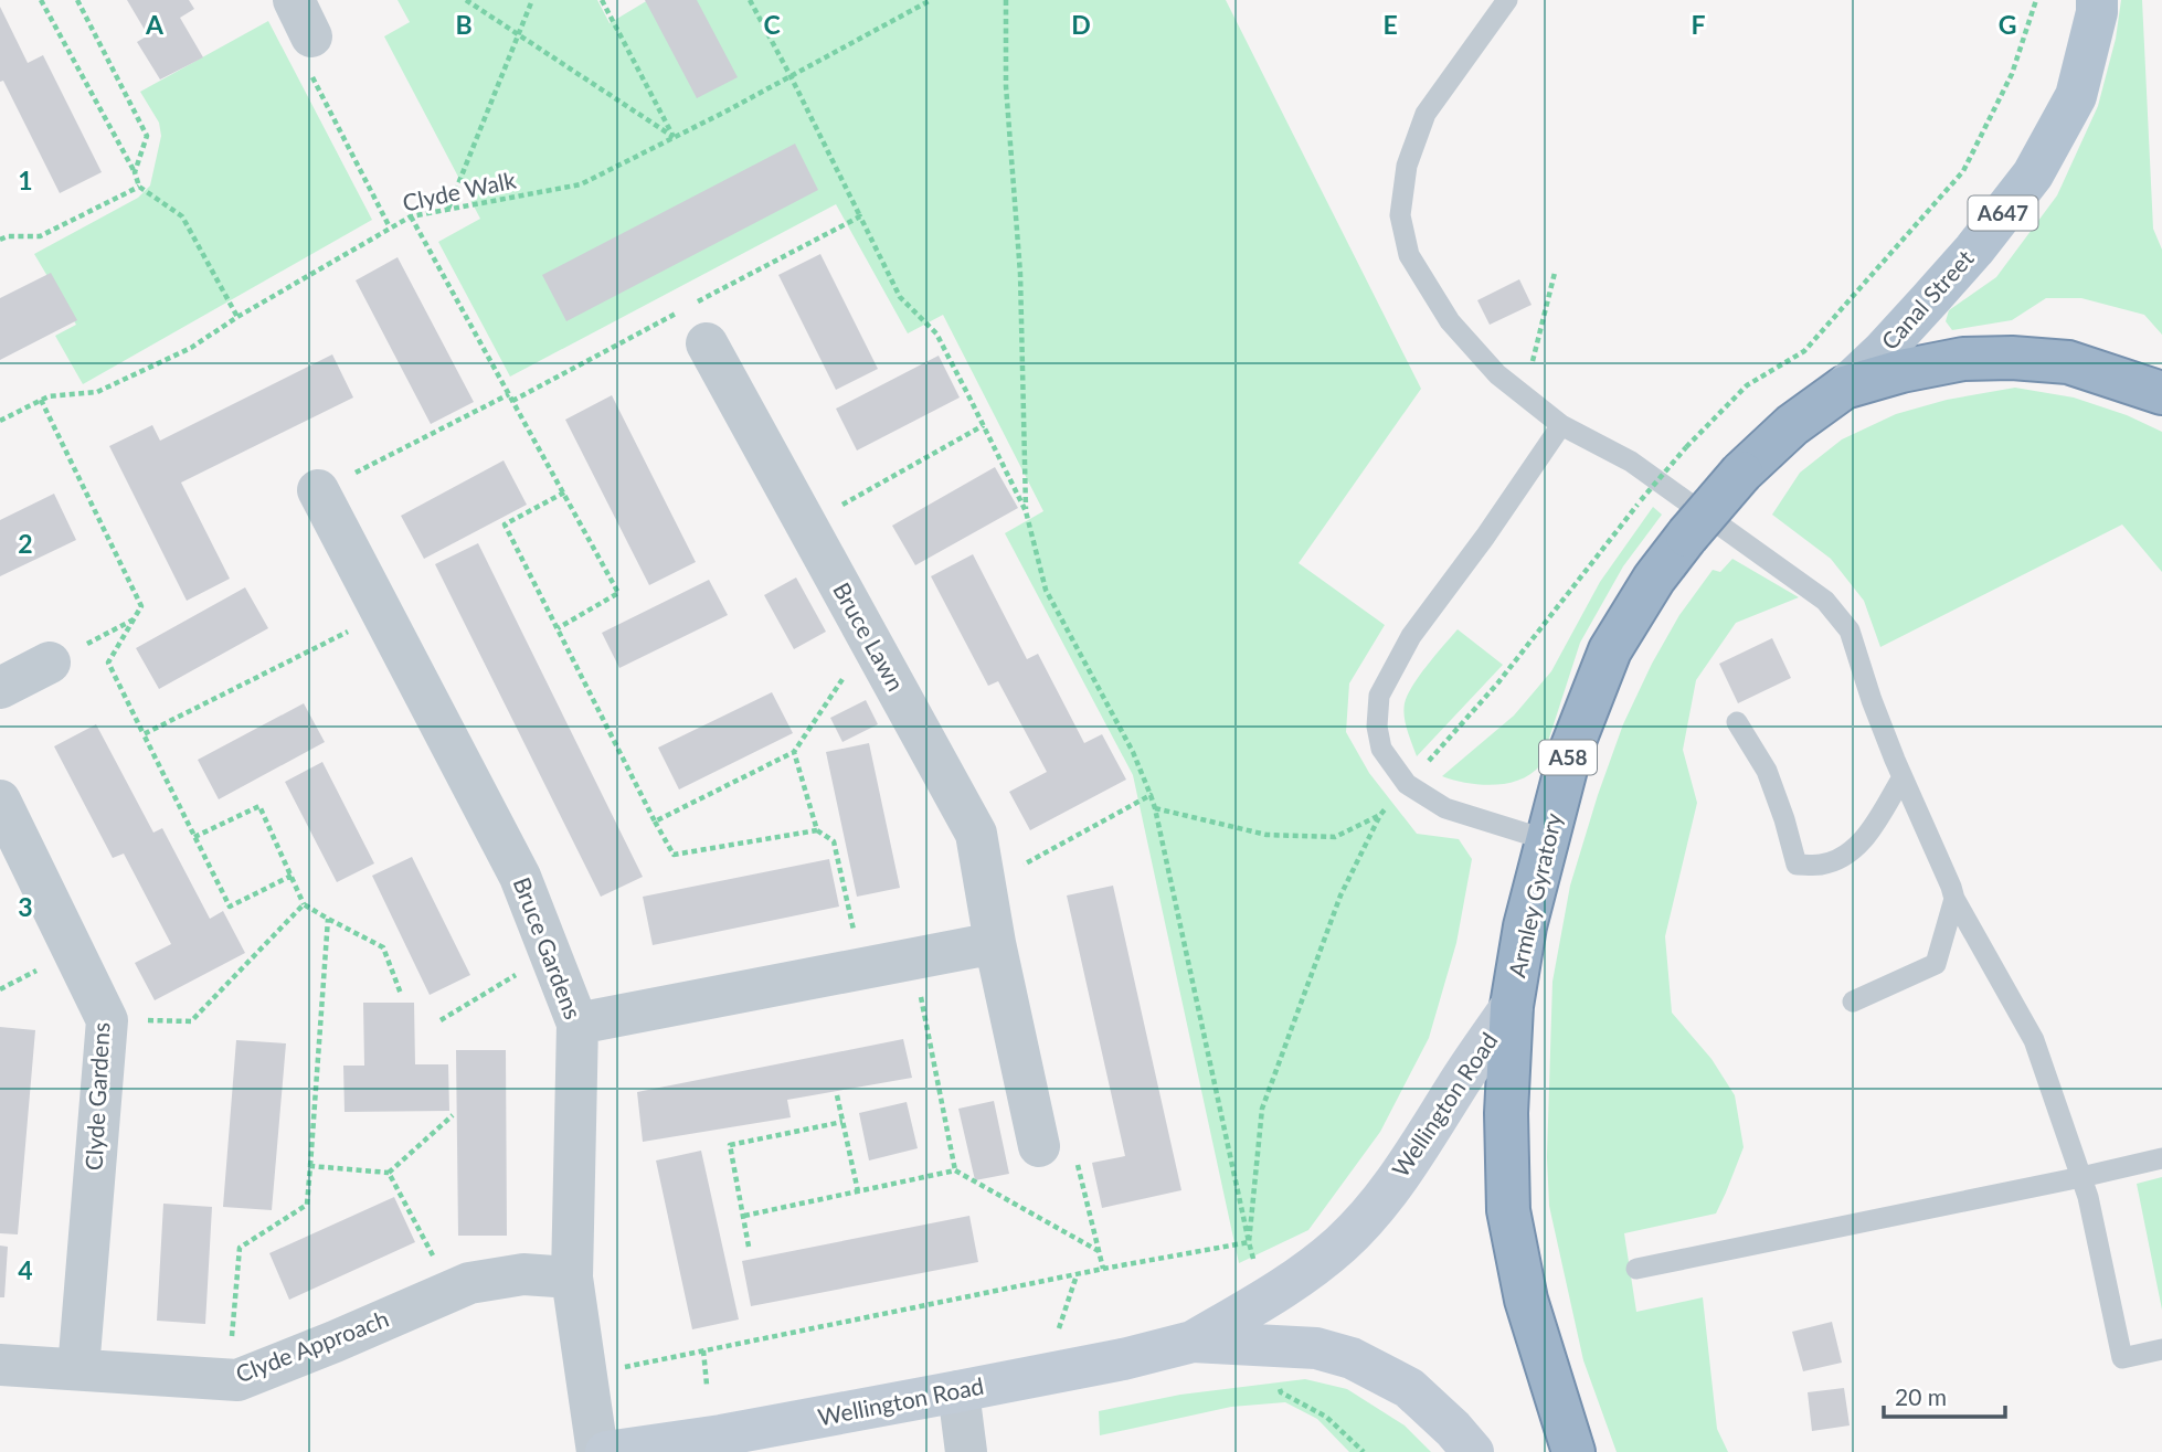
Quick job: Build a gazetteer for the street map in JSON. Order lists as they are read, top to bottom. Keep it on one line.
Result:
{"streets":{"highway":["A58","Armley Gyratory"],"main road":["A647","Canal Street","Wellington Road"],"street":["Bruce Lawn","Bruce Gardens","Clyde Gardens","Clyde Approach"],"path":["Clyde Walk"]},"crossings":[["Canal Street","Armley Gyratory"],["Armley Gyratory","Wellington Road"],["Bruce Gardens","Clyde Approach"],["Clyde Gardens","Clyde Approach"]],"scale_bar":"20 m","grid":{"columns":["A","B","C","D","E","F","G"],"rows":["1","2","3","4"]}}
